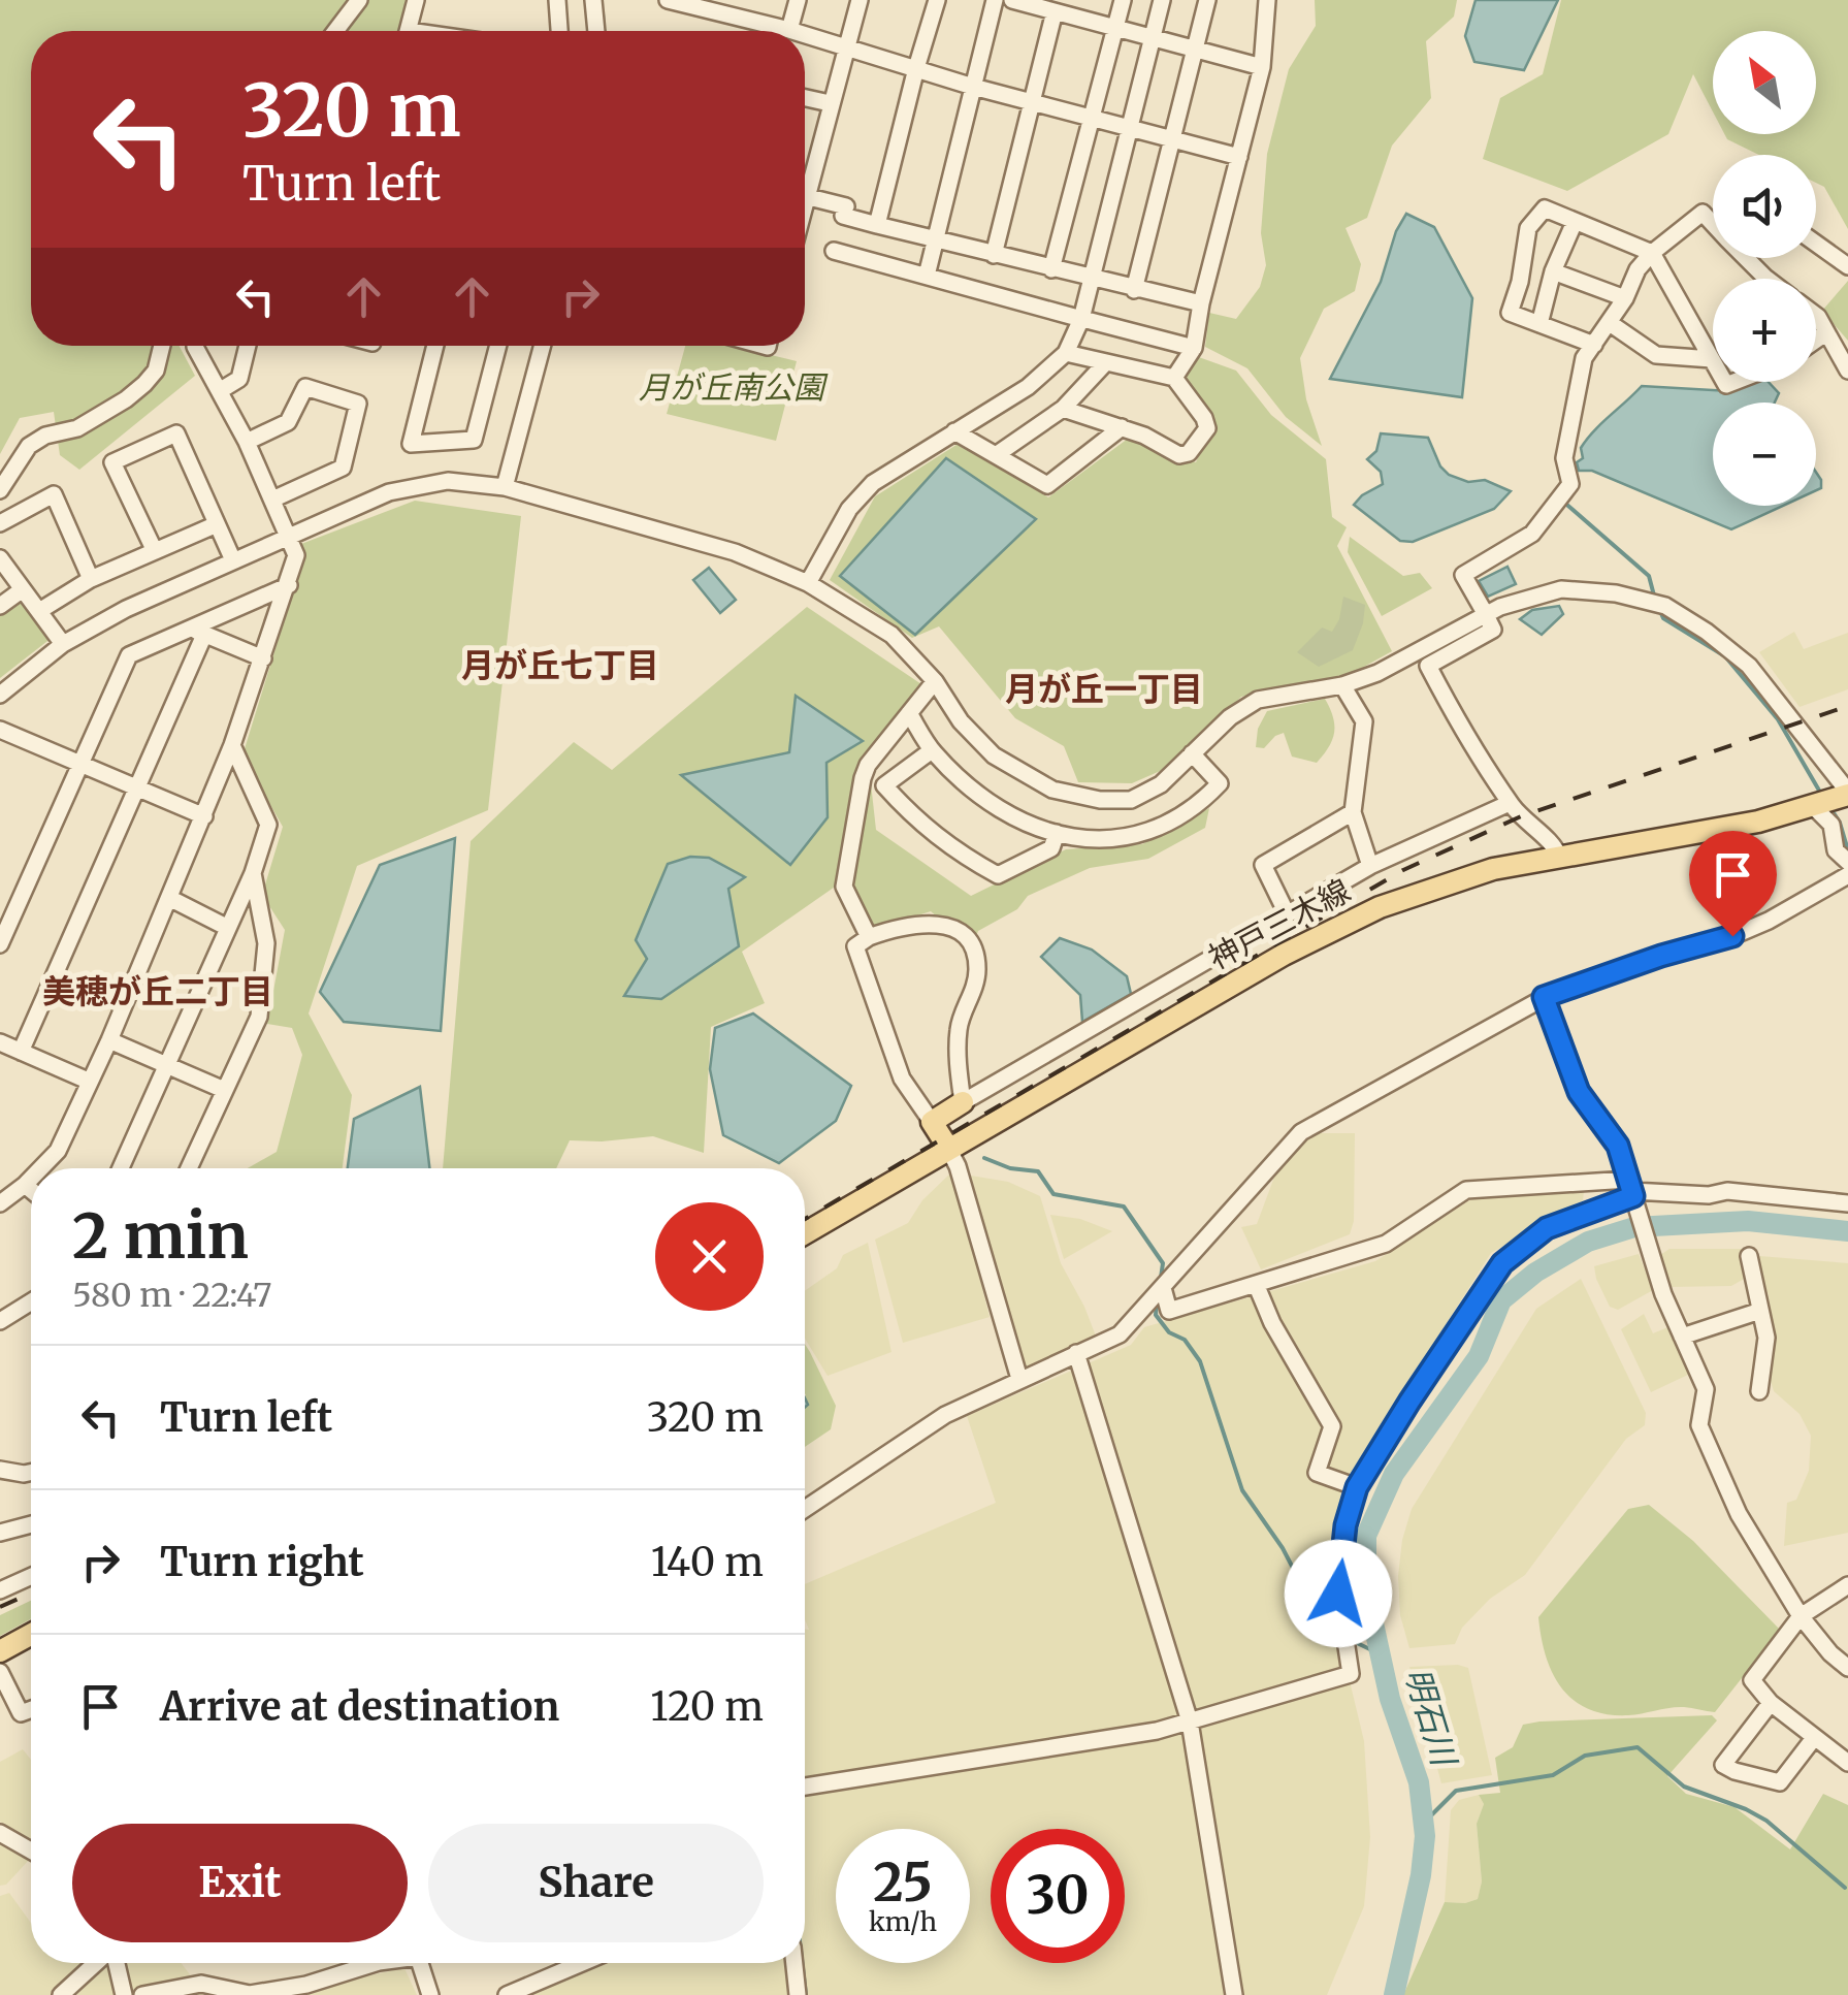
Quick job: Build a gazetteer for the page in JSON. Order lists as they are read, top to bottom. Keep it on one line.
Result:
{"streets":{"main road":["神戸三木線"]},"districts":["月が丘七丁目","月が丘一丁目","美穂が丘二丁目"],"water":["明石川"],"parks":["月が丘南公園"],"north":"top left","page":{"map_buttons":["+","−"],"turn":["320 m","Turn left"],"heading":["2 min","580 m · 22:47"],"list":[{"name":"Turn left","value":"320 m"},{"name":"Turn right","value":"140 m"},{"name":"Arrive at destination","value":"120 m"}],"buttons":["Exit","Share"],"speed":"25 km/h","limit":"30"}}
